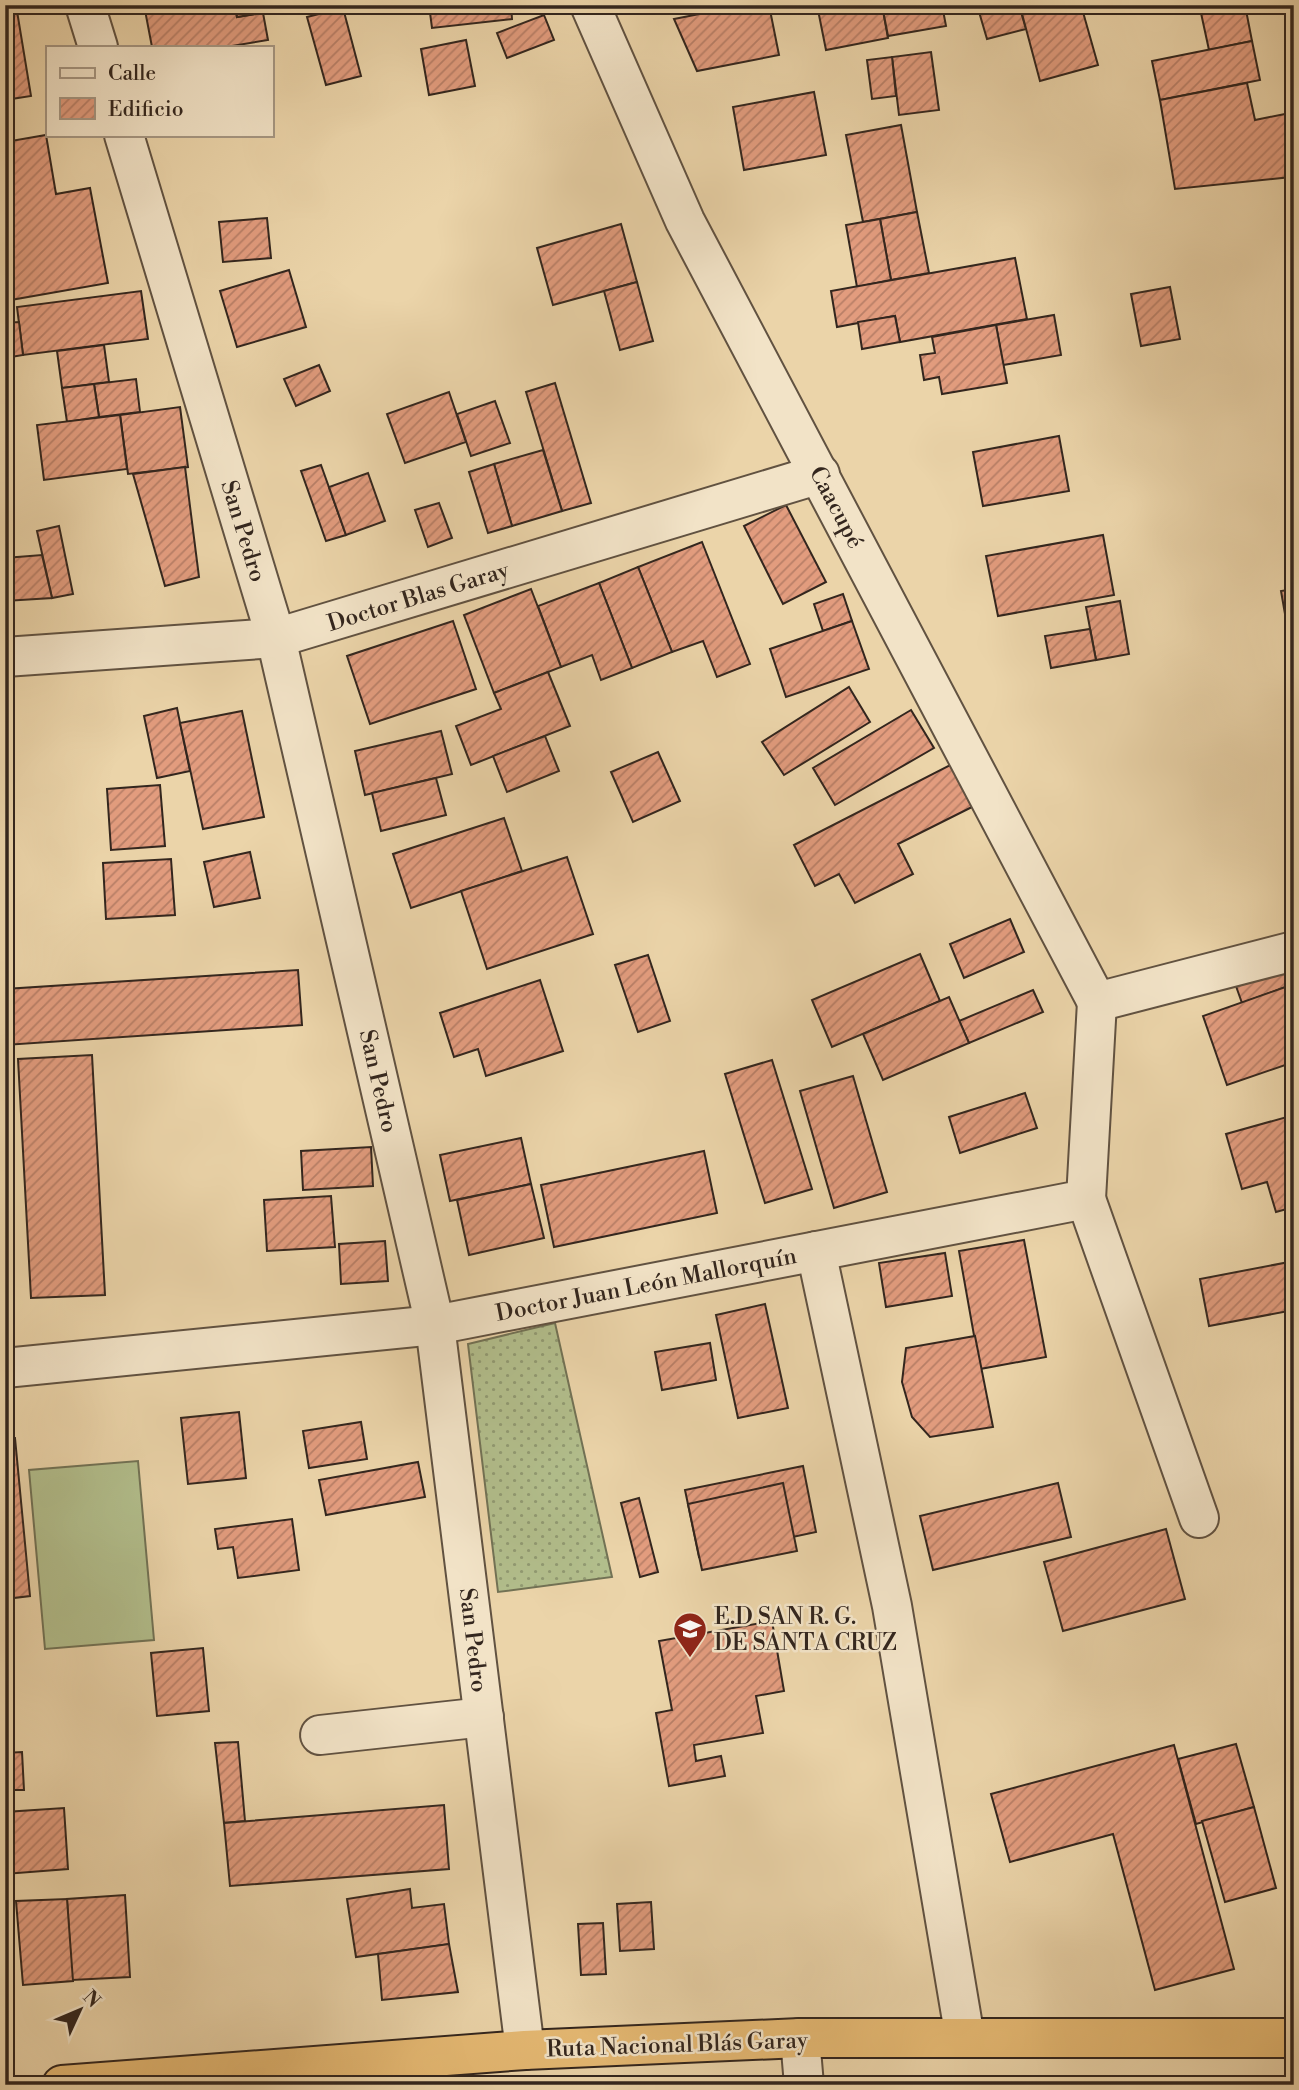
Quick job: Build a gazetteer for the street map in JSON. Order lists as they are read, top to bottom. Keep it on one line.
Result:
{"streets":{"highway":["Ruta Nacional Blás Garay"],"street":["Caacupé","San Pedro","Doctor Blas Garay","Doctor Juan León Mallorquín"]},"crossings":[["Caacupé","Doctor Blas Garay"],["San Pedro","Doctor Blas Garay"],["San Pedro","Doctor Juan León Mallorquín"],["San Pedro","Ruta Nacional Blás Garay"]],"places":{"school or university":["E.D SAN R. G. DE SANTA CRUZ"]},"legend":["Calle","Edificio"],"north":"top right"}
